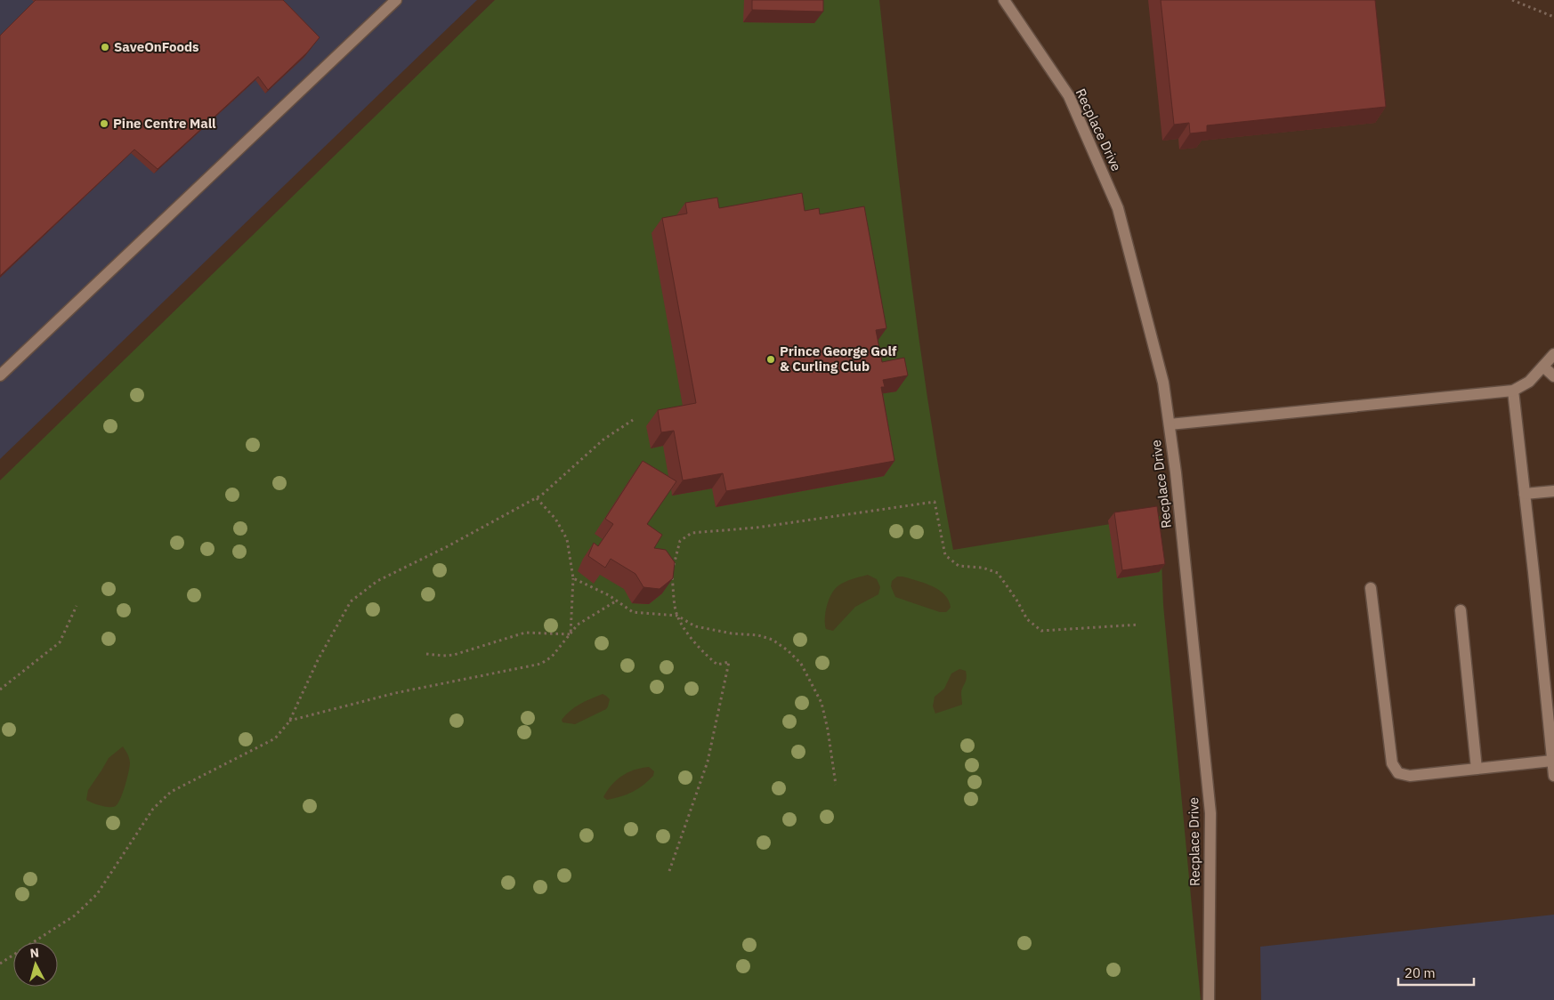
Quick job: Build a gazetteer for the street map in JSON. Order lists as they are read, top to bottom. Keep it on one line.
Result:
{"streets":{"street":["Recplace Drive"]},"places":["SaveOnFoods","Pine Centre Mall","Prince George Golf & Curling Club"],"scale_bar":"20 m","north":"top"}
